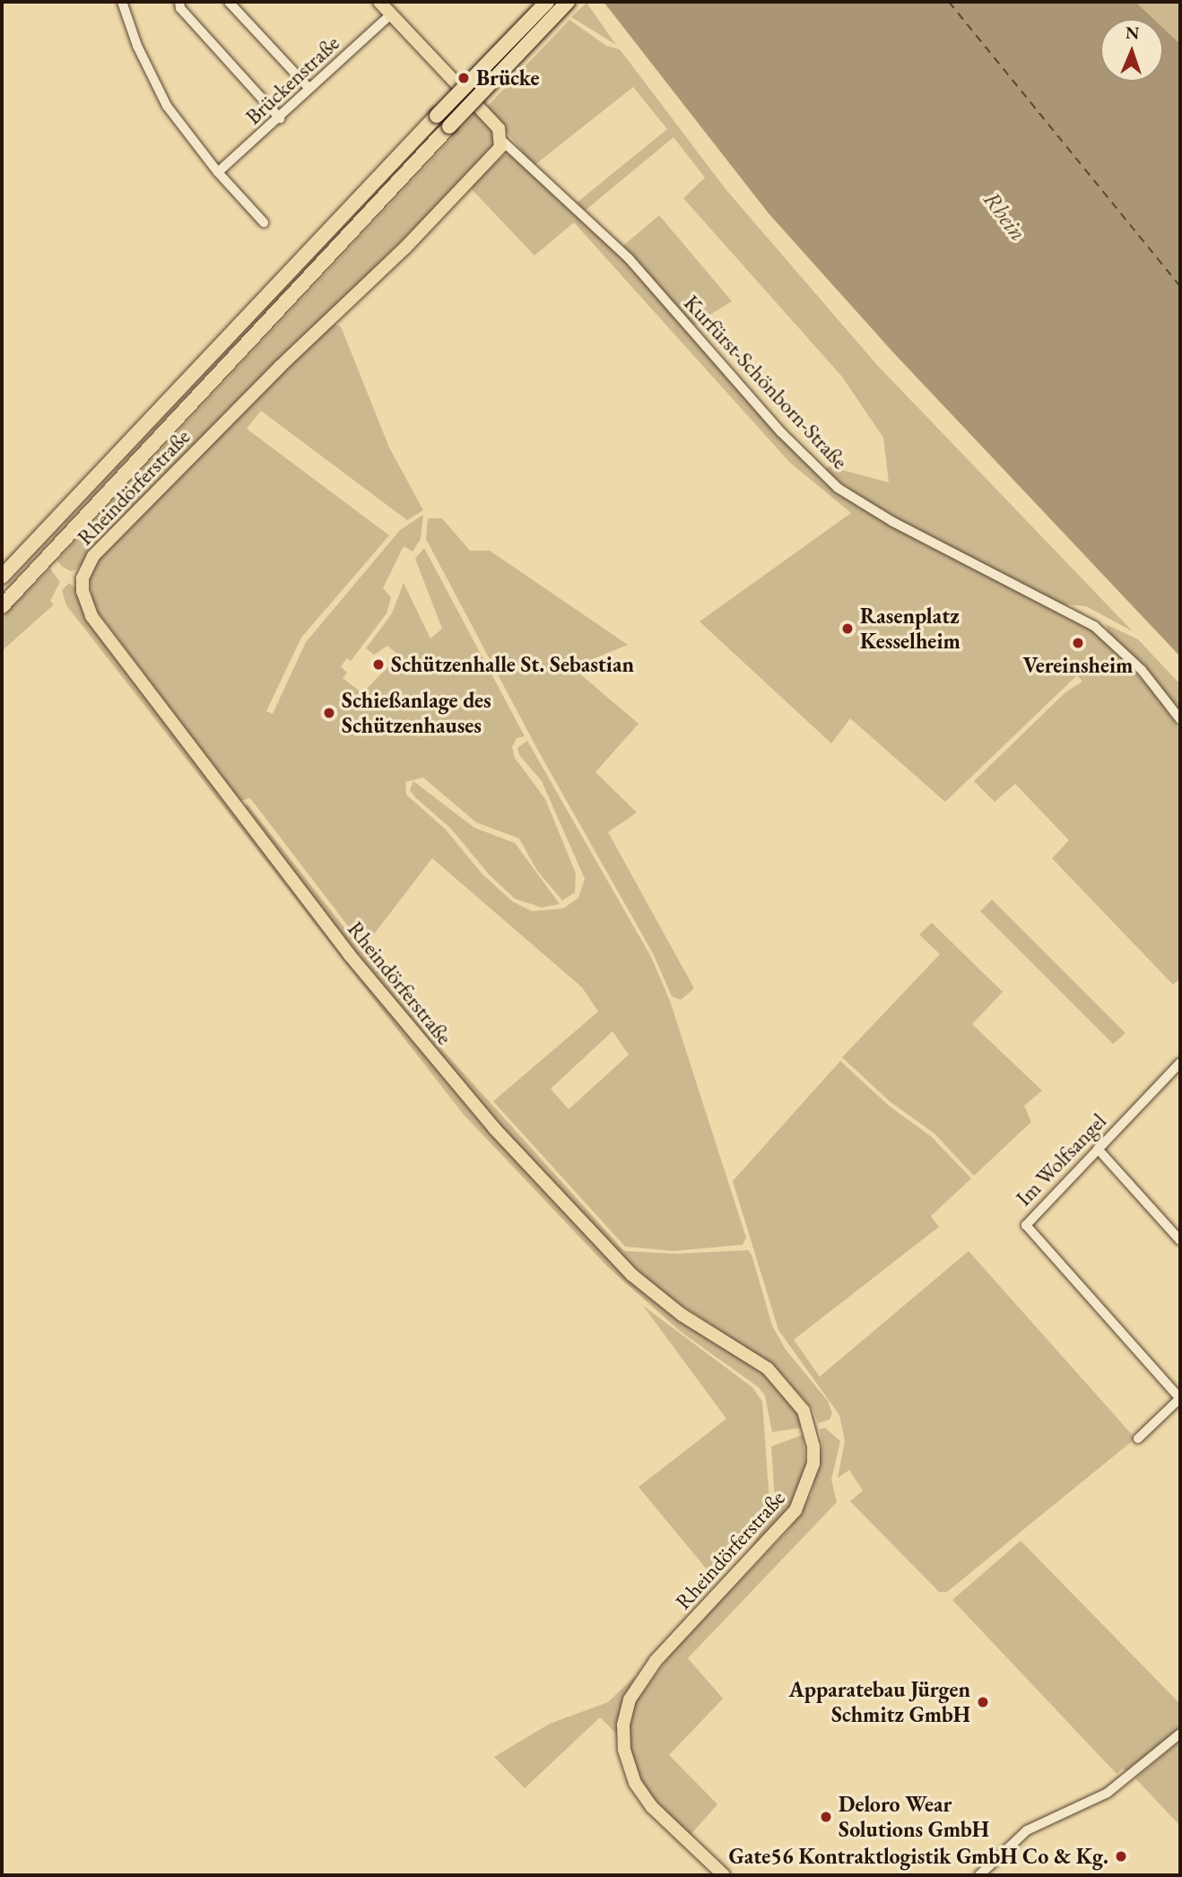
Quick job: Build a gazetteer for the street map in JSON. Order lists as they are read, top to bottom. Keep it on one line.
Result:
{"streets":{"main road":["Rheindörferstraße"],"street":["Brückenstraße","Kurfürst-Schönborn-Straße","Im Wolfsangel"]},"crossings":[["Kurfürst-Schönborn-Straße","Rheindörferstraße"]],"water":["Rhein"],"places":["Brücke","Rasenplatz Kesselheim","Vereinsheim","Schützenhalle St. Sebastian","Schießanlage des Schützenhauses","Apparatebau Jürgen Schmitz GmbH","Deloro Wear Solutions GmbH","Gate56 Kontraktlogistik GmbH Co & Kg."],"north":"top"}
